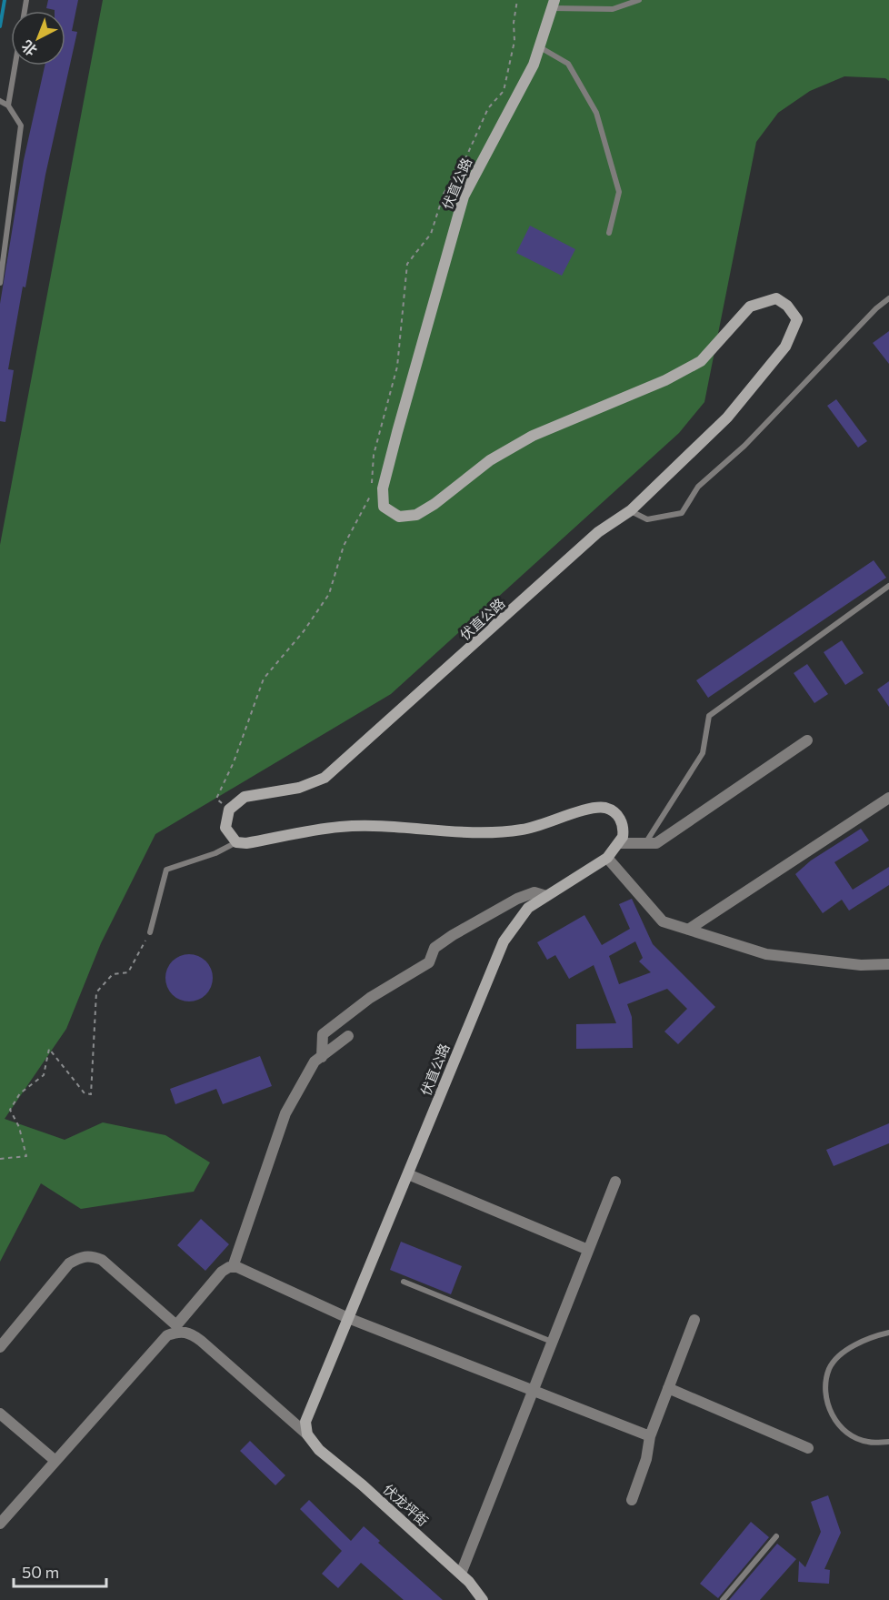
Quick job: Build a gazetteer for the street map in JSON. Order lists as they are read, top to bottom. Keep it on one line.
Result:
{"streets":{"main road":["伏直公路","伏龙坪街"]},"crossings":[["伏直公路","伏龙坪街"]],"scale_bar":"50 m","north":"bottom left"}
